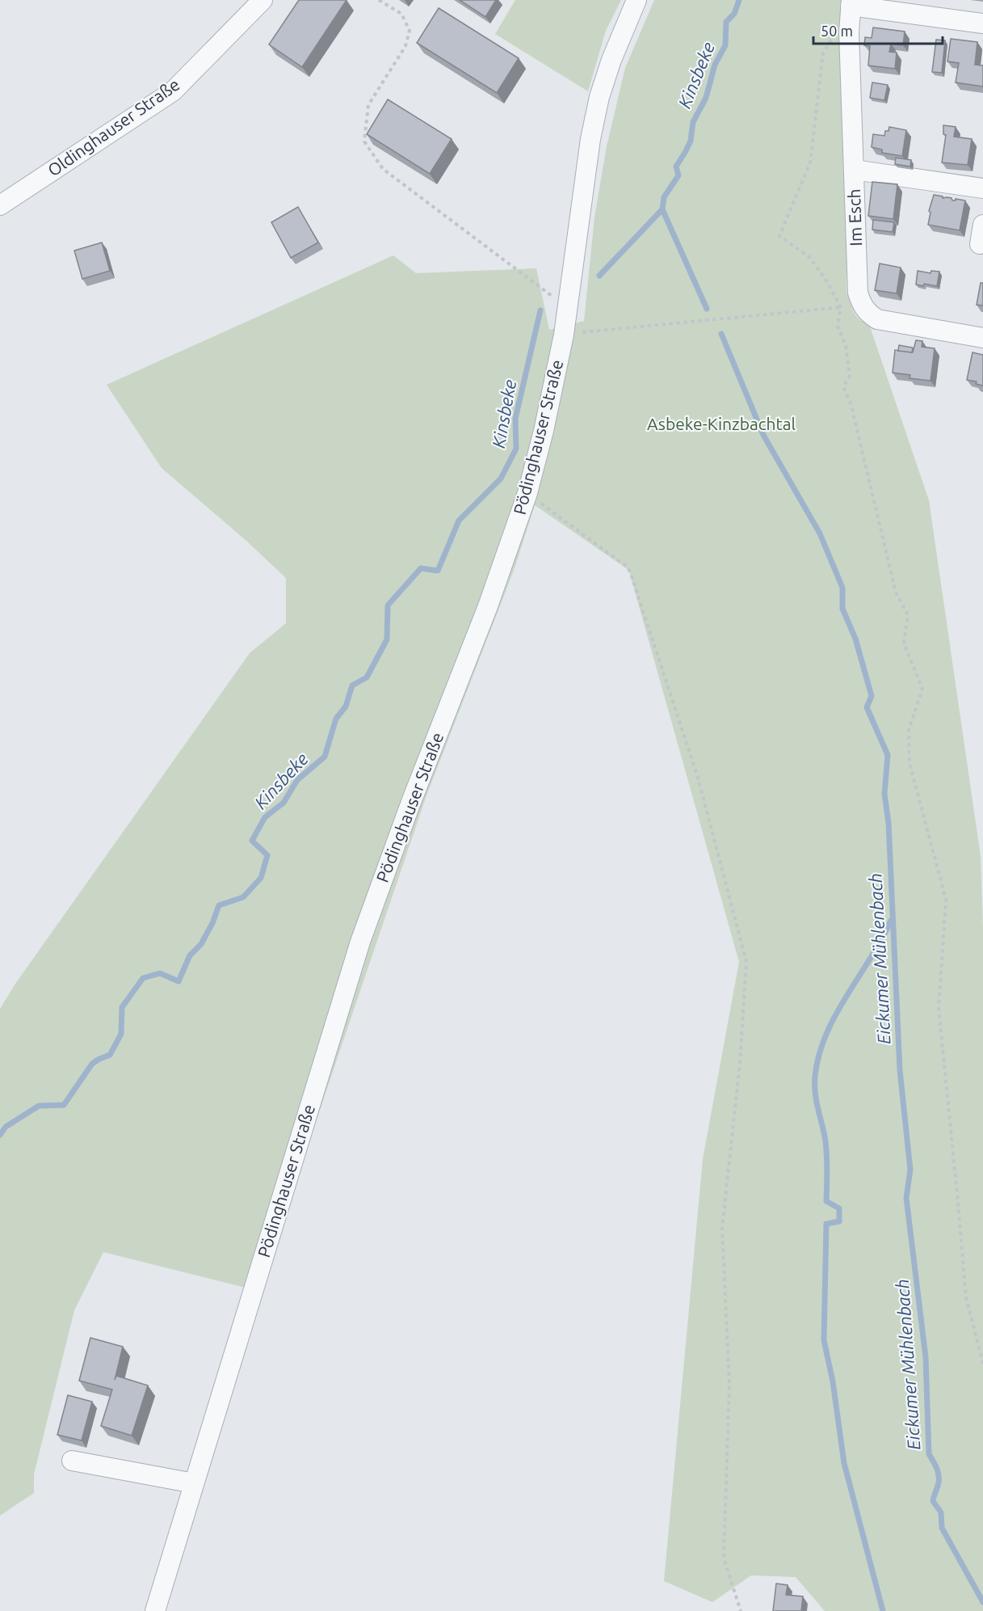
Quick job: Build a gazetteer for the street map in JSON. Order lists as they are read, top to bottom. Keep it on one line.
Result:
{"streets":{"street":["Oldinghauser Straße","Im Esch","Pödinghauser Straße"]},"water":["Kinsbeke","Eickumer Mühlenbach"],"parks":["Asbeke-Kinzbachtal"],"scale_bar":"50 m"}
